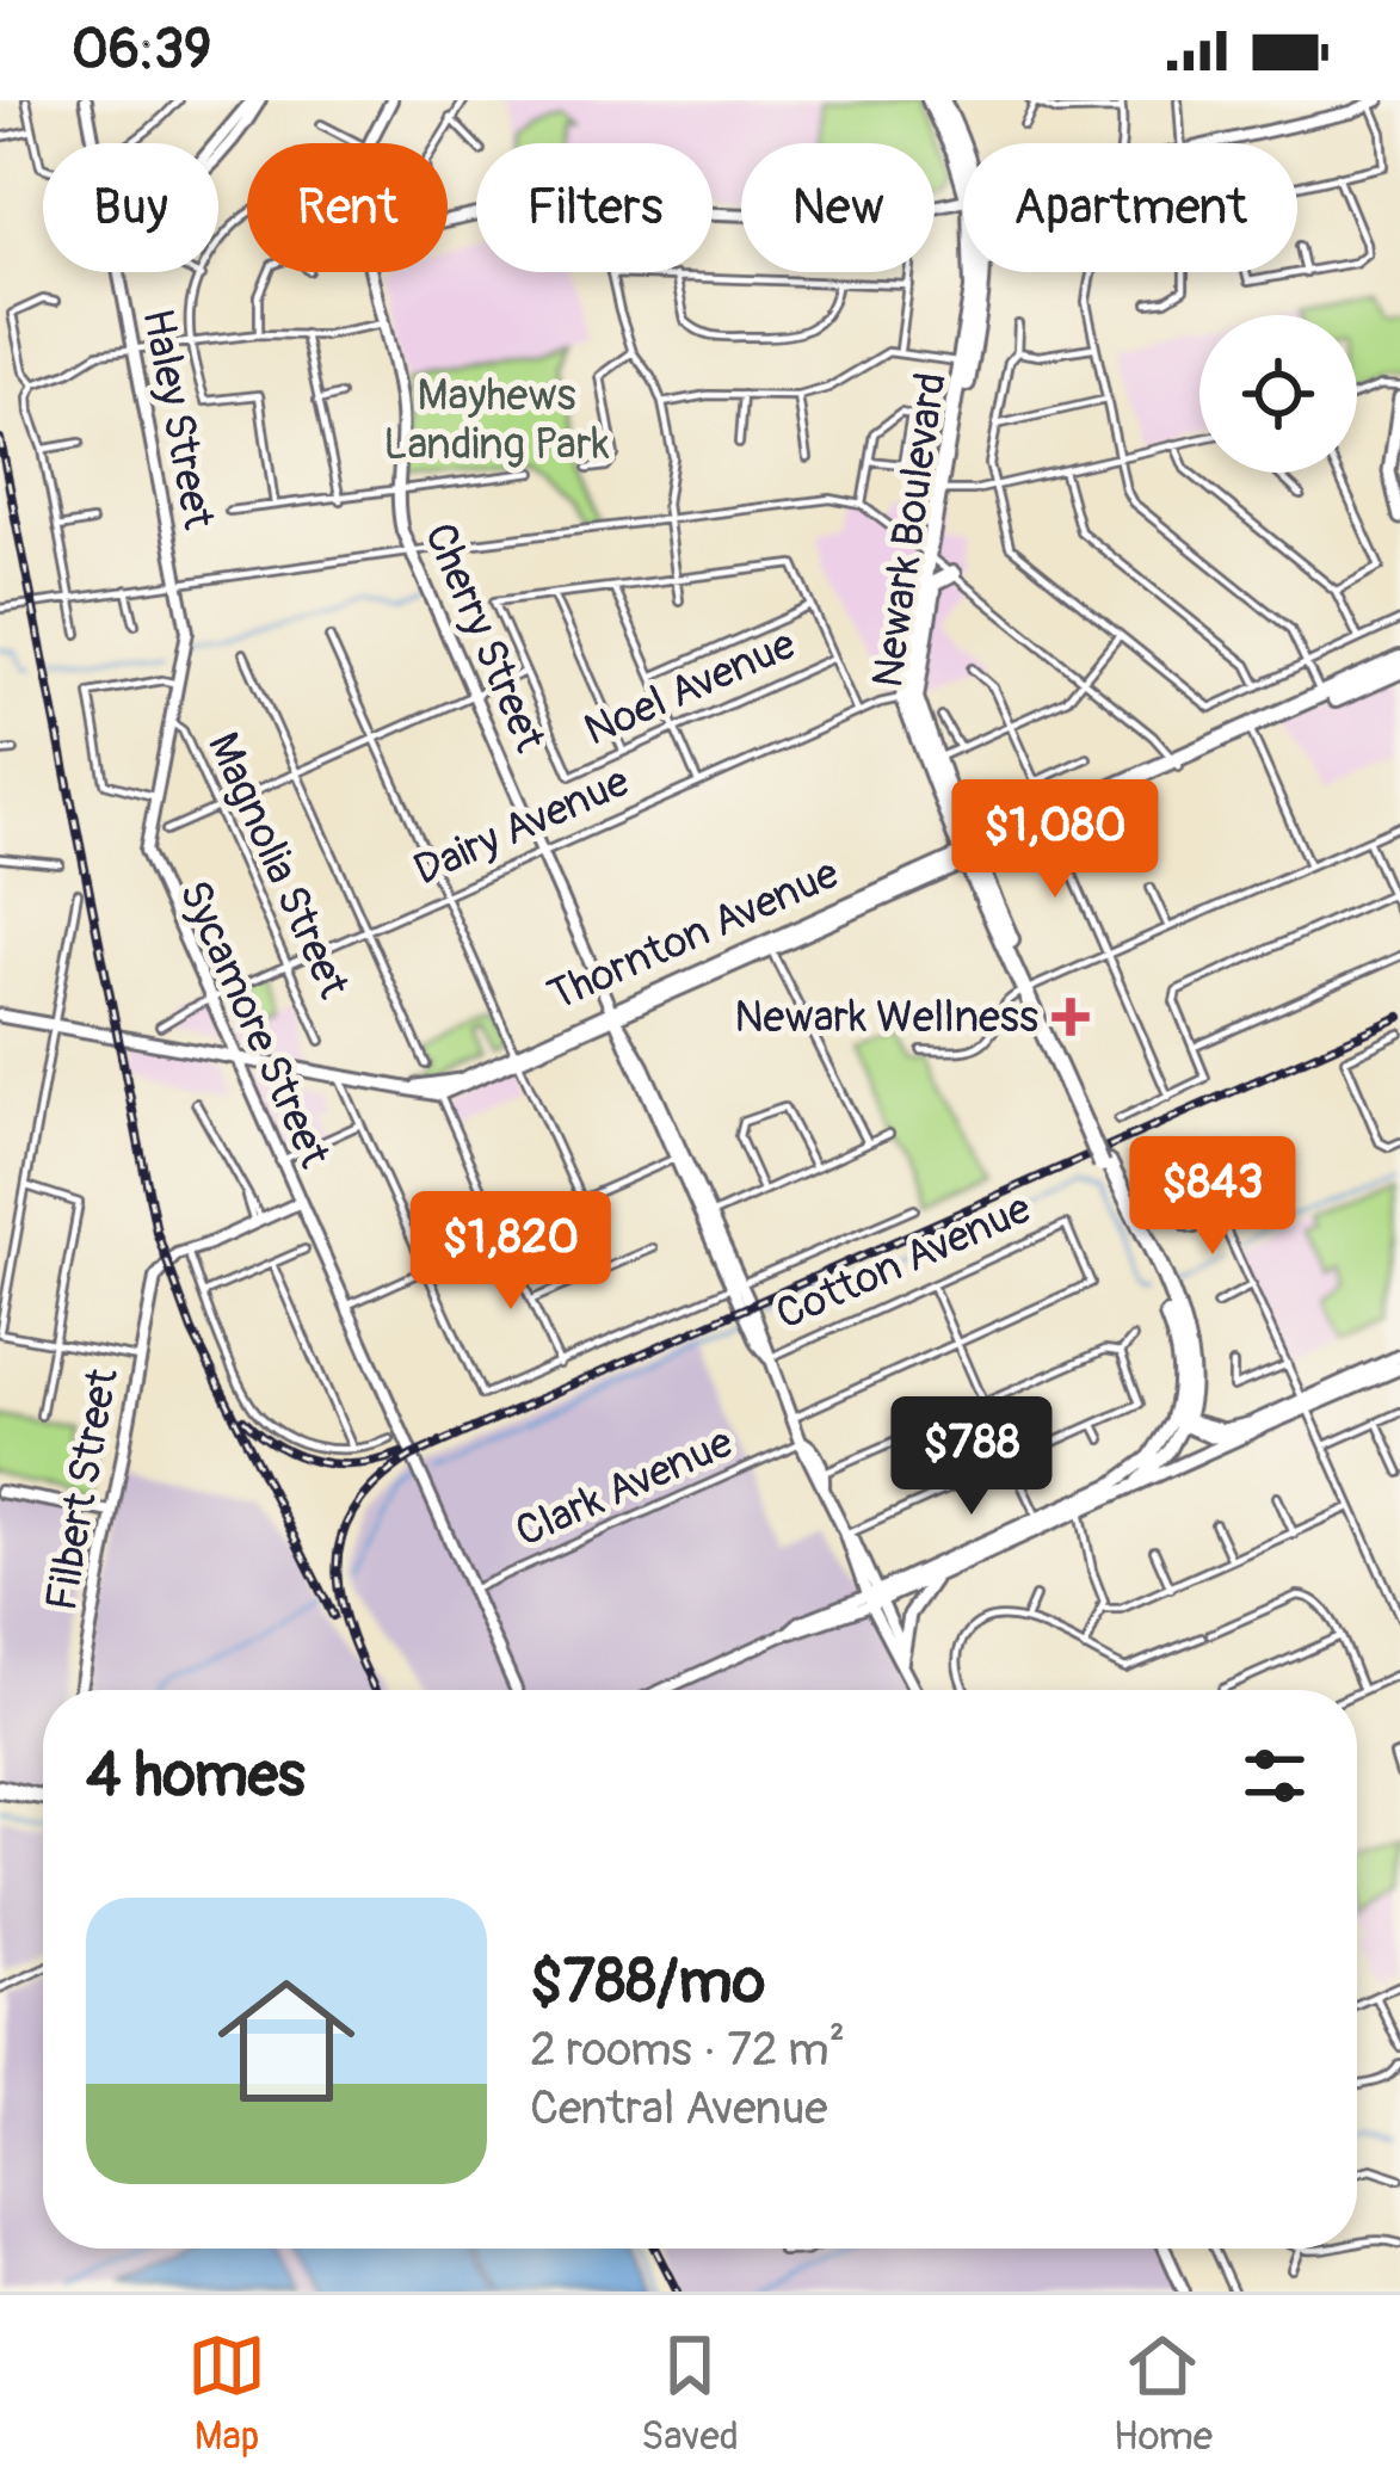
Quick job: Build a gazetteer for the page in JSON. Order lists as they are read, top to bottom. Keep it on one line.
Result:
{"streets":{"main road":["Newark Boulevard","Thornton Avenue"],"street":["Haley Street","Cherry Street","Noel Avenue","Dairy Avenue","Magnolia Street","Sycamore Street","Cotton Avenue","Clark Avenue","Filbert Street"]},"crossings":[["Haley Street","Sycamore Street"],["Newark Boulevard","Dairy Avenue"],["Newark Boulevard","Thornton Avenue"],["Cherry Street","Dairy Avenue"],["Cherry Street","Thornton Avenue"],["Cherry Street","Cotton Avenue"],["Cherry Street","Clark Avenue"],["Dairy Avenue","Magnolia Street"],["Dairy Avenue","Sycamore Street"],["Magnolia Street","Sycamore Street"],["Thornton Avenue","Sycamore Street"],["Sycamore Street","Clark Avenue"]],"parks":["Mayhews Landing Park"],"places":{"health":["Newark Wellness"]},"page":{"status":"06:39","chip":["Buy","Rent","Filters","New","Apartment"],"price":["$1,080","$843","$1,820","$788"],"heading":"4 homes","list":[{"name":"$788/mo","note":"2 rooms · 72 m² · Central Avenue"}],"tabs":["Map","Saved","Home"]}}
